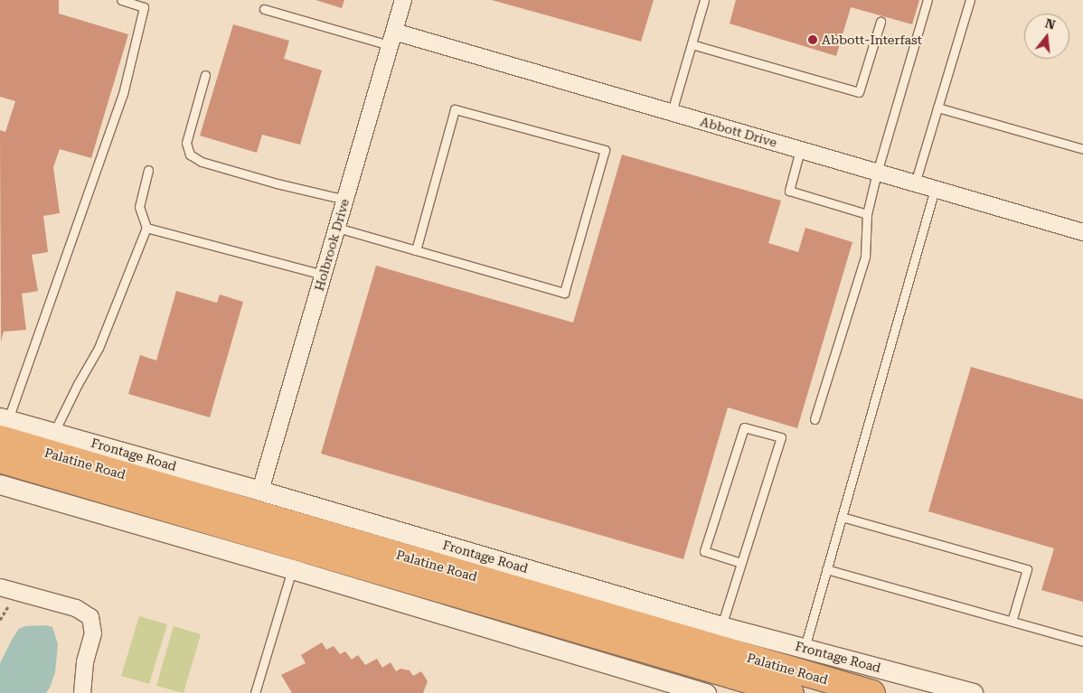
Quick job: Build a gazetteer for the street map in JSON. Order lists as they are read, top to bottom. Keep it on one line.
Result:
{"streets":{"highway":["Palatine Road"],"street":["Abbott Drive","Holbrook Drive","Frontage Road"]},"crossings":[["Abbott Drive","Holbrook Drive"],["Holbrook Drive","Frontage Road"],["Frontage Road","Palatine Road"]],"places":["Abbott-Interfast"],"north":"top"}
